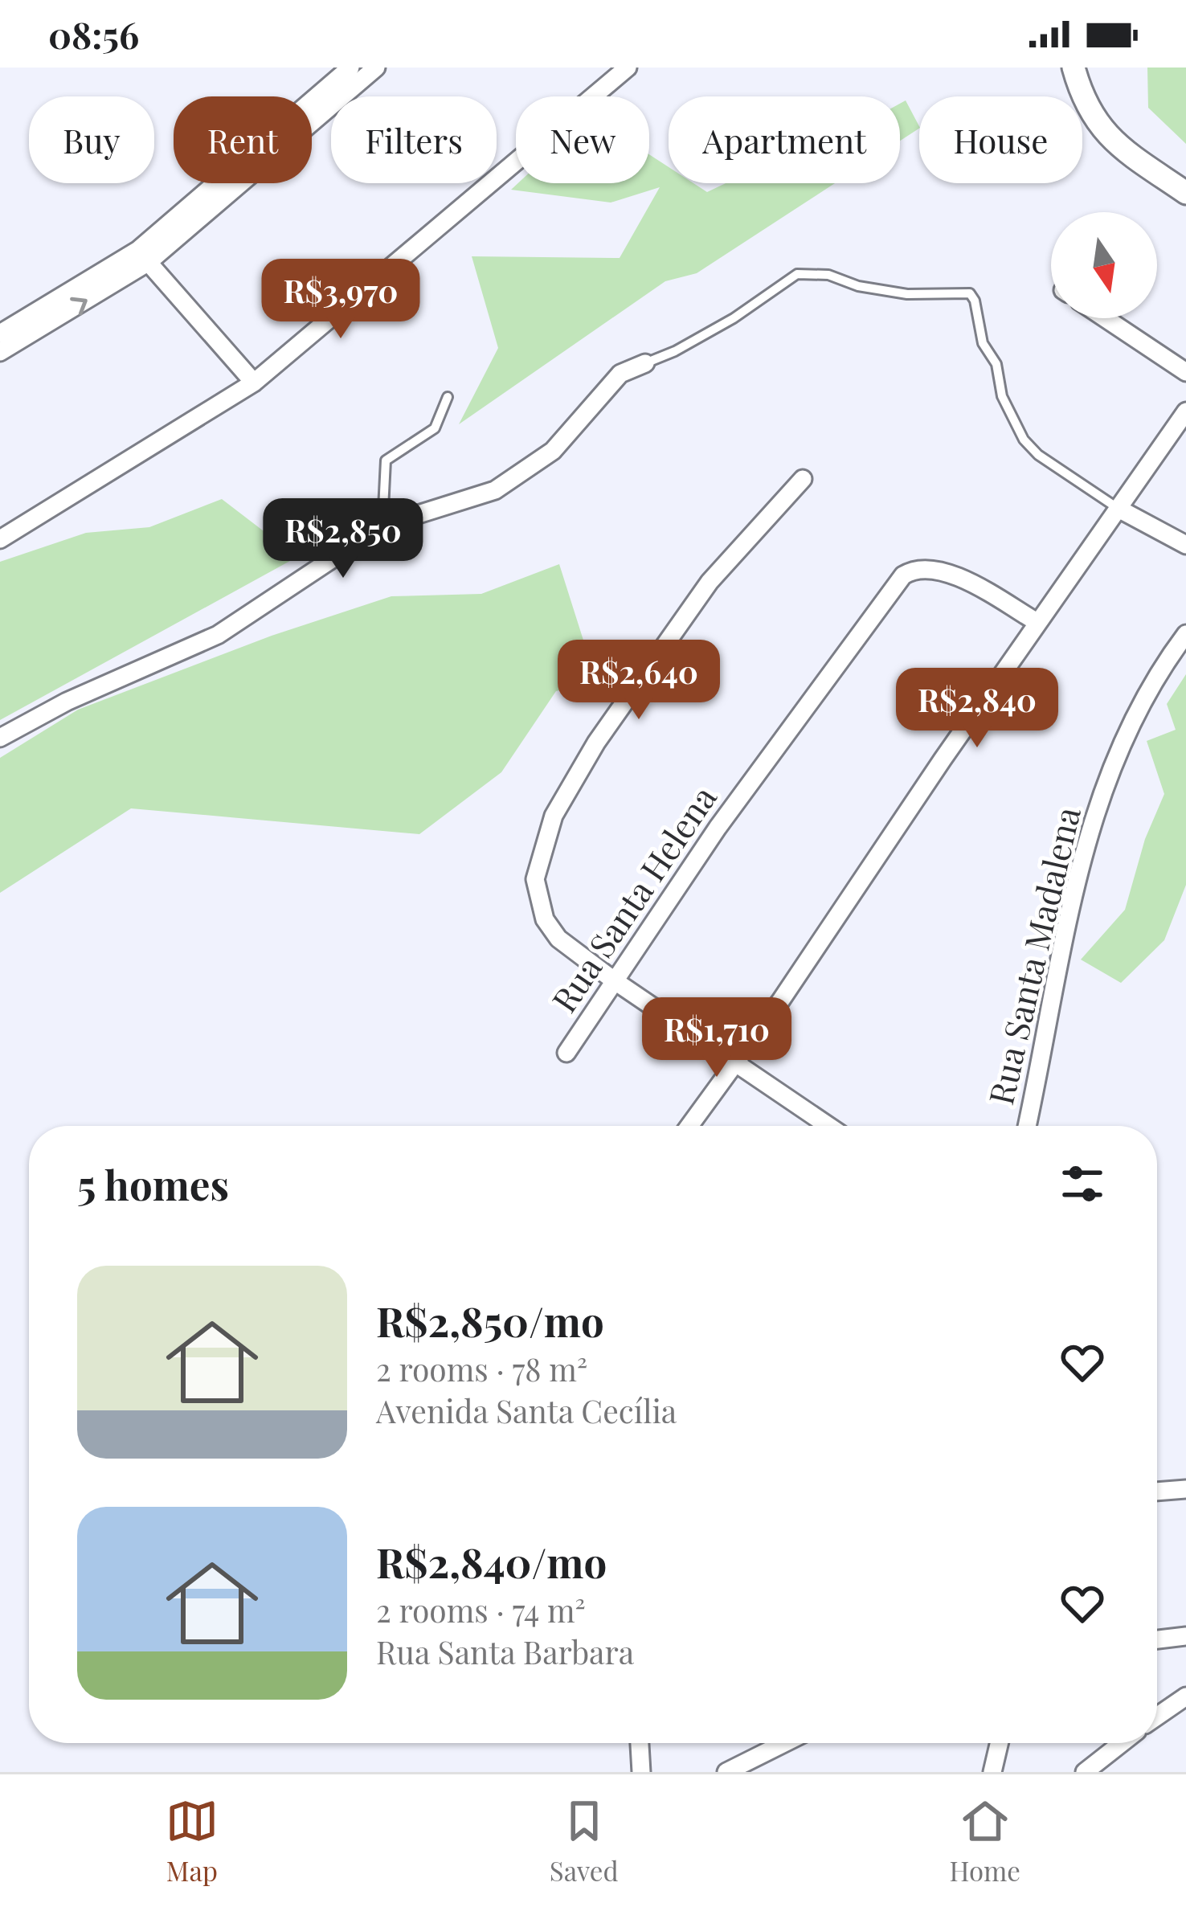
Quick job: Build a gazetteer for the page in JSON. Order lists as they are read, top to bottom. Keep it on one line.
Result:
{"streets":{"street":["Rua Santa Helena","Rua Santa Madalena"]},"north":"bottom","page":{"status":"08:56","chip":["Buy","Rent","Filters","New","Apartment","House"],"price":["R$3,970","R$2,850","R$2,640","R$2,840","R$1,710"],"heading":"5 homes","list":[{"name":"R$2,850/mo","note":"2 rooms · 78 m² · Avenida Santa Cecília"},{"name":"R$2,840/mo","note":"2 rooms · 74 m² · Rua Santa Barbara"}],"tabs":["Map","Saved","Home"]}}
